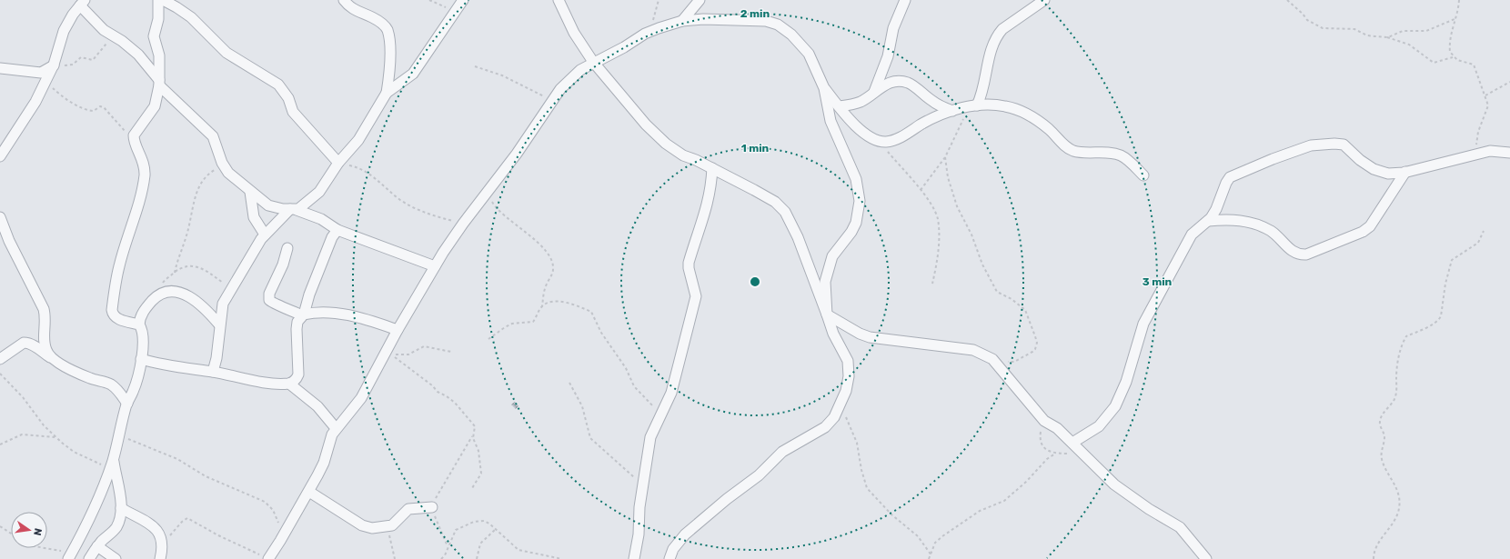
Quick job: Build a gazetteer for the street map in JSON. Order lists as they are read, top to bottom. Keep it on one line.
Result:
{"north":"right","rings":["2 min","1 min","3 min"]}
